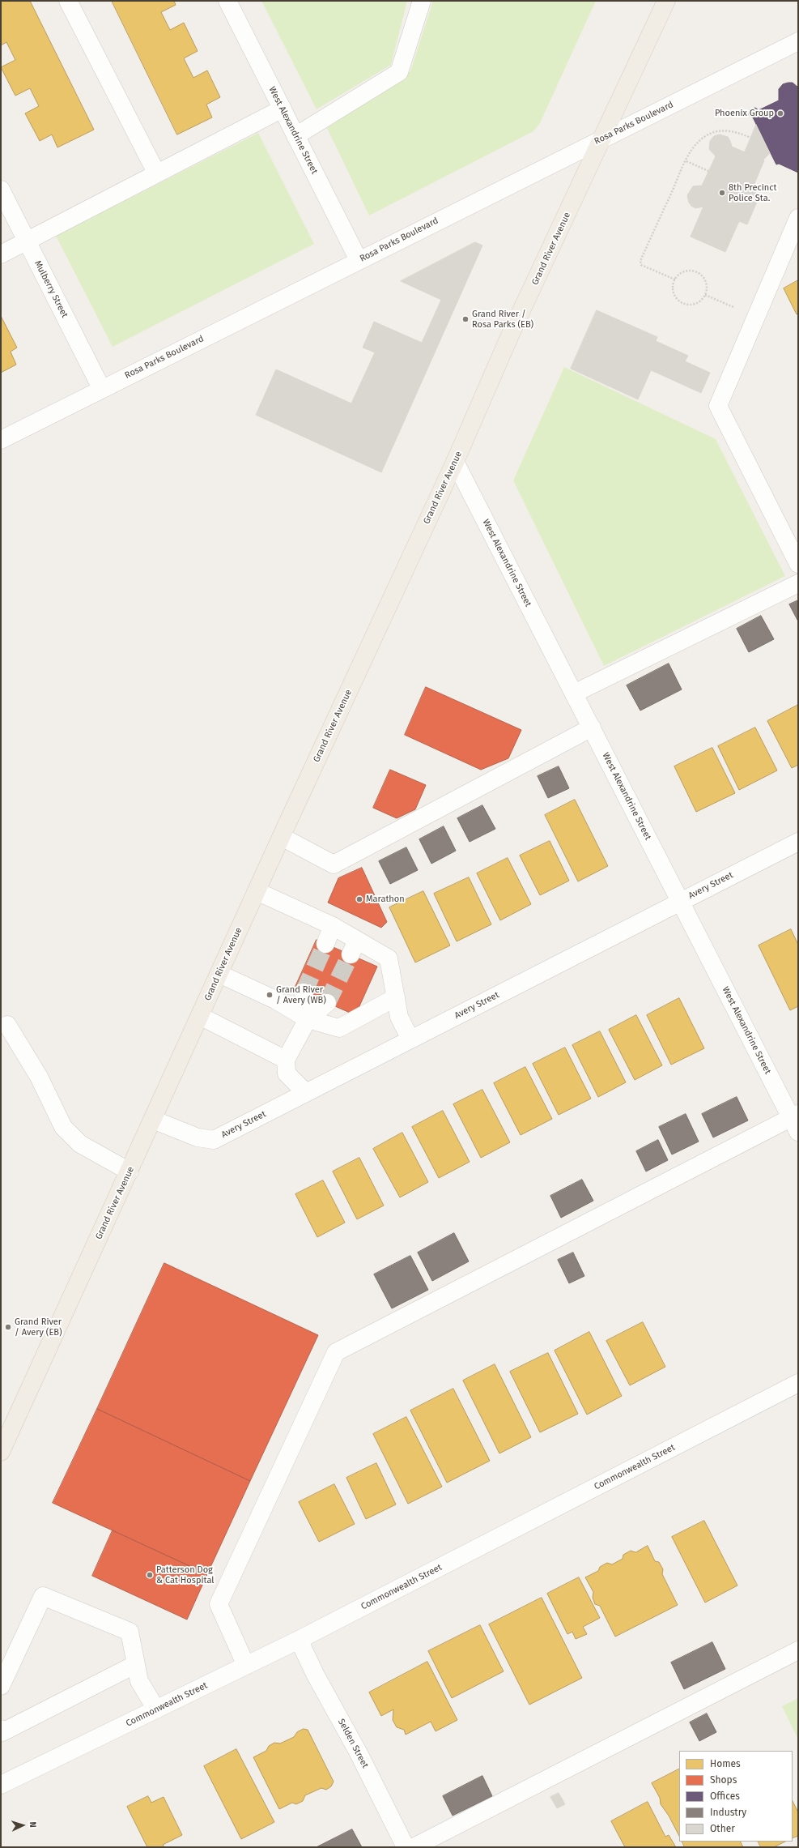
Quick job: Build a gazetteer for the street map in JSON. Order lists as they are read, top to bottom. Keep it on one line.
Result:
{"streets":{"main road":["Grand River Avenue"],"street":["Rosa Parks Boulevard","West Alexandrine Street","Mulberry Street","Avery Street","Commonwealth Street","Selden Street"]},"crossings":[["Rosa Parks Boulevard","West Alexandrine Street"],["Rosa Parks Boulevard","Grand River Avenue"],["Rosa Parks Boulevard","Mulberry Street"],["West Alexandrine Street","Grand River Avenue"],["West Alexandrine Street","Avery Street"],["Grand River Avenue","Avery Street"],["Commonwealth Street","Selden Street"]],"places":["Phoenix Group","8th Precinct Police Sta.","Grand River / Rosa Parks (EB)","Marathon","Grand River / Avery (WB)","Grand River / Avery (EB)","Patterson Dog & Cat Hospital"],"legend":["Homes","Shops","Offices","Industry","Other"],"north":"right"}
